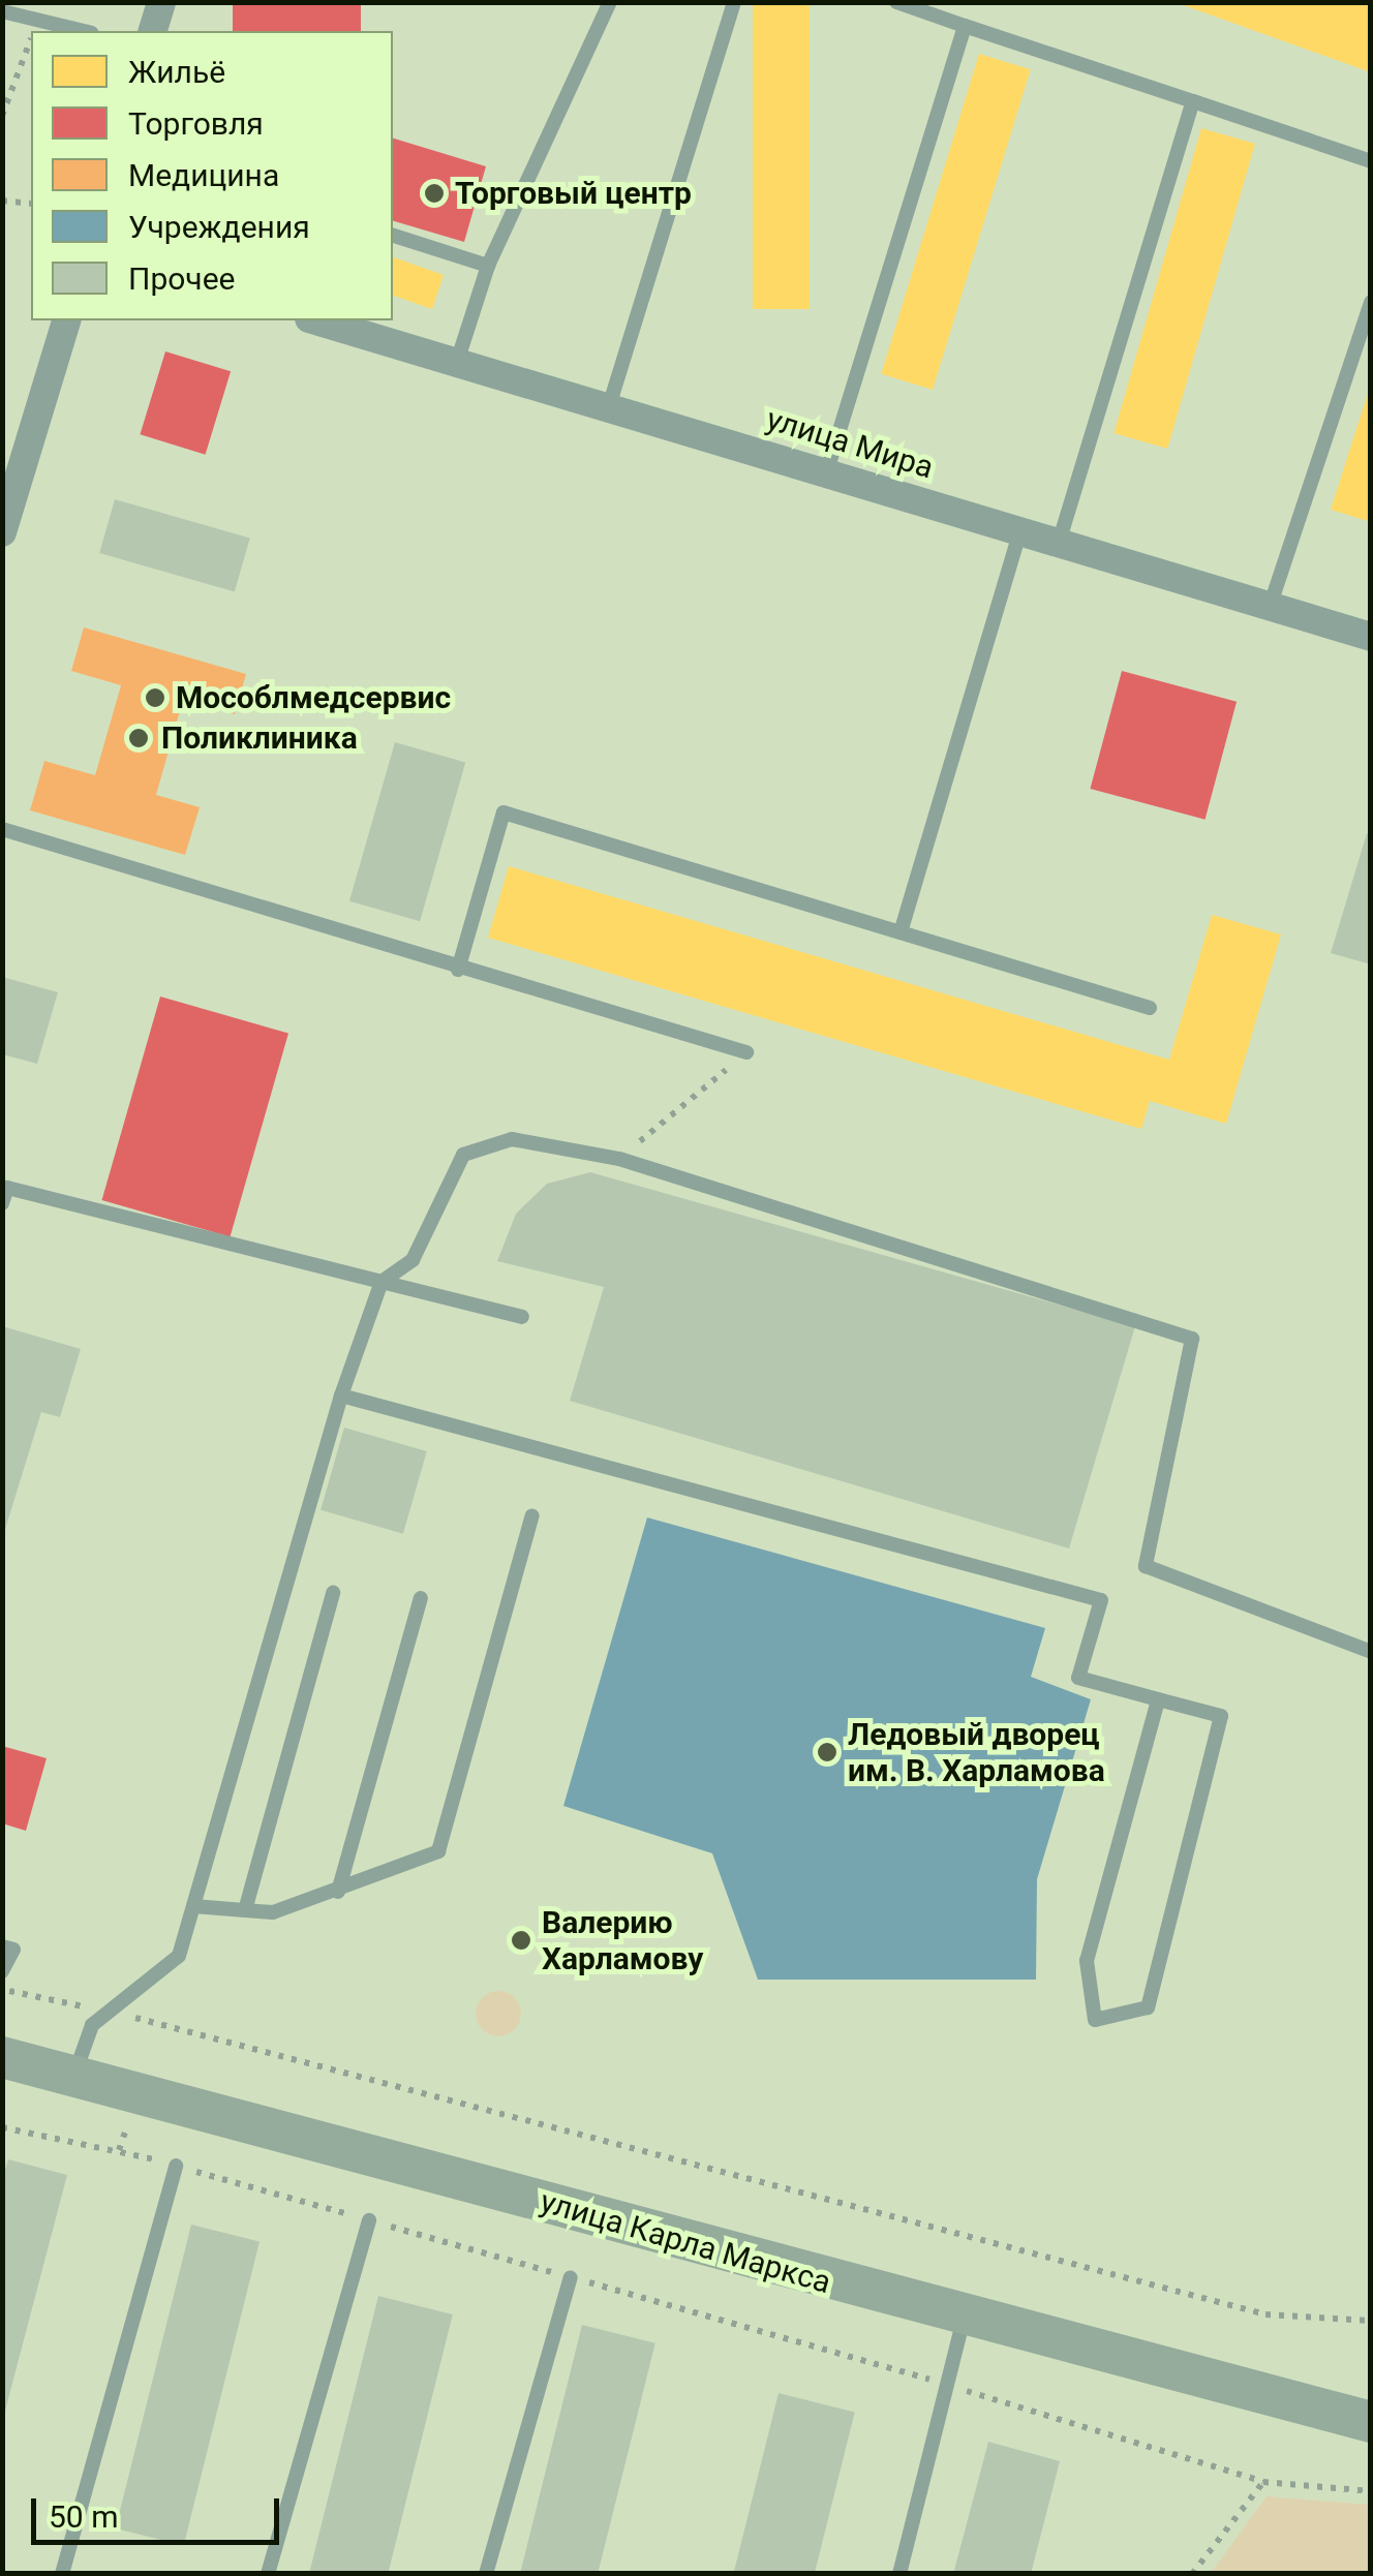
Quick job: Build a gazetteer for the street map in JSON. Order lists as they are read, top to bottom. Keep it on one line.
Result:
{"streets":{"street":["улица Мира","улица Карла Маркса"]},"places":["Торговый центр","Мособлмедсервис","Поликлиника","Ледовый дворец им. В. Харламова","Валерию Харламову"],"legend":["Жильё","Торговля","Медицина","Учреждения","Прочее"],"scale_bar":"50 m"}
